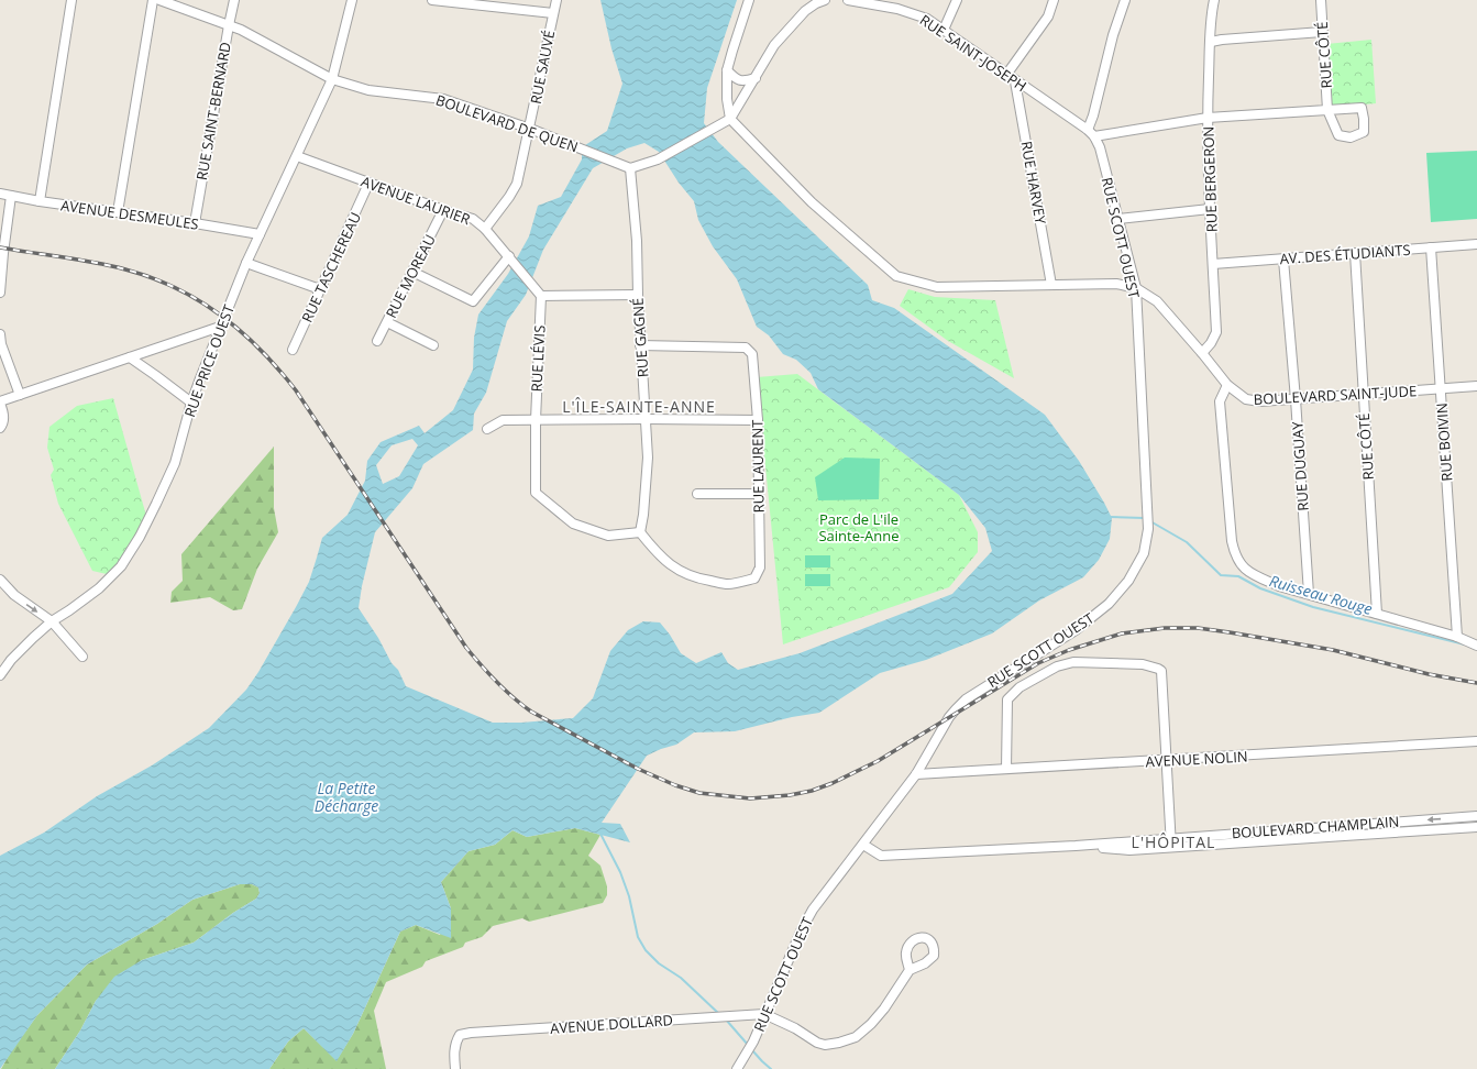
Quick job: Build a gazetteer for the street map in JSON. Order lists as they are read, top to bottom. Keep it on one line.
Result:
{"streets":{"street":["RUE SAINT-JOSEPH","RUE CÔTÉ","RUE SAUVÉ","RUE SAINT-BERNARD","BOULEVARD DE QUEN","RUE BERGERON","RUE HARVEY","AVENUE LAURIER","AVENUE DESMEULES","RUE SCOTT OUEST","AV. DES ÉTUDIANTS","RUE TASCHEREAU","RUE MOREAU","RUE GAGNÉ","RUE LÉVIS","RUE PRICE OUEST","BOULEVARD SAINT-JUDE","RUE BOIVIN","RUE LAURENT","RUE DUGUAY","AVENUE NOLIN","BOULEVARD CHAMPLAIN","AVENUE DOLLARD"]},"crossings":[["RUE SAINT-JOSEPH","RUE HARVEY"],["RUE SAINT-JOSEPH","RUE SCOTT OUEST"],["RUE CÔTÉ","AV. DES ÉTUDIANTS"],["RUE CÔTÉ","BOULEVARD SAINT-JUDE"],["RUE SAUVÉ","BOULEVARD DE QUEN"],["RUE SAUVÉ","AVENUE LAURIER"],["RUE SAINT-BERNARD","BOULEVARD DE QUEN"],["RUE SAINT-BERNARD","AVENUE DESMEULES"],["BOULEVARD DE QUEN","RUE GAGNÉ"],["BOULEVARD DE QUEN","RUE PRICE OUEST"],["RUE BERGERON","AV. DES ÉTUDIANTS"],["RUE BERGERON","BOULEVARD SAINT-JUDE"],["RUE HARVEY","BOULEVARD SAINT-JUDE"],["AVENUE LAURIER","RUE TASCHEREAU"],["AVENUE LAURIER","RUE MOREAU"],["AVENUE LAURIER","RUE LÉVIS"],["AVENUE LAURIER","RUE PRICE OUEST"],["AVENUE DESMEULES","RUE PRICE OUEST"],["RUE SCOTT OUEST","BOULEVARD SAINT-JUDE"],["RUE SCOTT OUEST","AVENUE NOLIN"],["RUE SCOTT OUEST","BOULEVARD CHAMPLAIN"],["RUE SCOTT OUEST","AVENUE DOLLARD"],["AV. DES ÉTUDIANTS","RUE BOIVIN"],["AV. DES ÉTUDIANTS","RUE DUGUAY"],["RUE GAGNÉ","RUE LÉVIS"],["RUE GAGNÉ","RUE LAURENT"],["RUE LÉVIS","RUE LAURENT"],["BOULEVARD SAINT-JUDE","RUE BOIVIN"],["BOULEVARD SAINT-JUDE","RUE DUGUAY"]],"districts":["L'ÎLE-SAINTE-ANNE","L'HÔPITAL"],"water":["Ruisseau Rouge","La Petite Décharge"],"parks":["Parc de L'ile Sainte-Anne"]}
